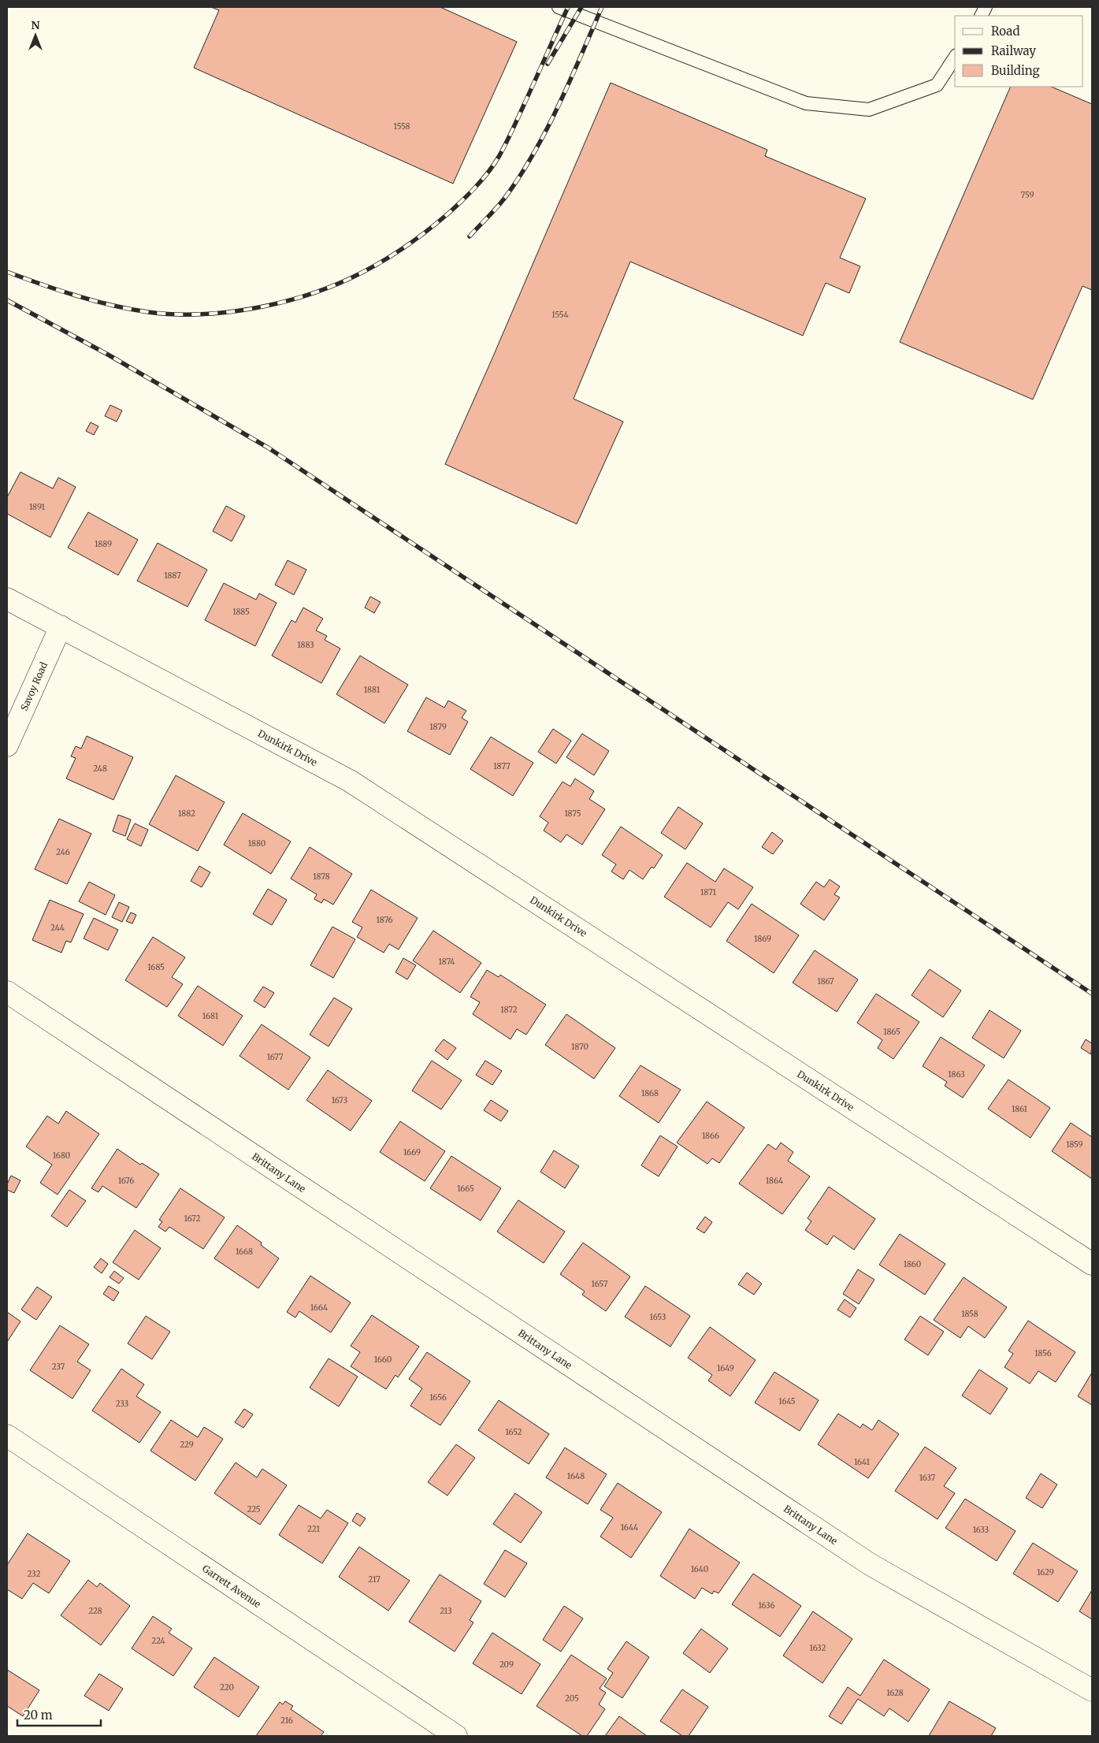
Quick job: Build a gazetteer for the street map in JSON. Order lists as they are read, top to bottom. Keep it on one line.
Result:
{"streets":{"street":["Savoy Road","Dunkirk Drive","Brittany Lane","Garrett Avenue"]},"crossings":[["Savoy Road","Dunkirk Drive"]],"house_numbers":["1558","759","1554","1891","1889","1887","1885","1883","1881","1879","1877","248","1882","1875","1880","246","1878","1871","1876","244","1869","1874","1685","1867","1872","1681","1865","1870","1677","1863","1868","1673","1861","1866","1859","1669","1680","1676","1864","1665","1672","1668","1860","1657","1664","1858","1653","1856","1660","237","1649","1656","1645","233","1652","229","1641","1648","1637","225","1644","221","1633","1640","1629","232","217","1636","228","213","224","1632","209","220","1628","205","216"],"legend":["Road","Railway","Building"],"scale_bar":"20 m","north":"top"}
